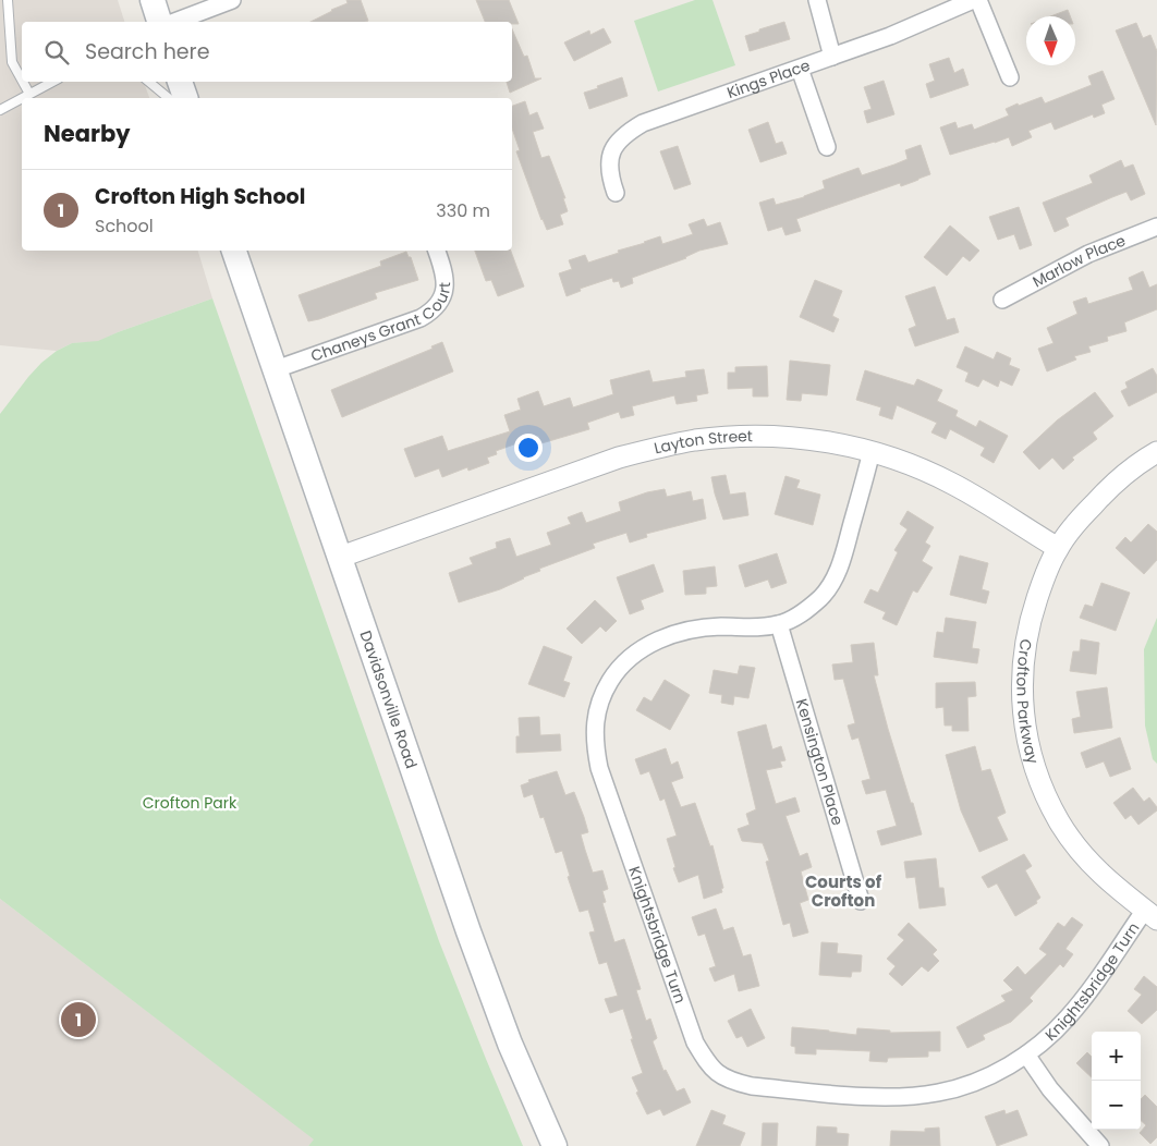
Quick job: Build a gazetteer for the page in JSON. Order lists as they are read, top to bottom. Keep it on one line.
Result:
{"streets":{"main road":["Davidsonville Road"],"street":["Kings Place","Marlow Place","Chaneys Grant Court","Layton Street","Crofton Parkway","Kensington Place","Knightsbridge Turn"]},"crossings":[["Chaneys Grant Court","Davidsonville Road"],["Layton Street","Davidsonville Road"],["Layton Street","Crofton Parkway"],["Layton Street","Knightsbridge Turn"],["Crofton Parkway","Knightsbridge Turn"],["Kensington Place","Knightsbridge Turn"]],"districts":["Courts of Crofton"],"parks":["Crofton Park"],"north":"bottom","page":{"search":"Search here","heading":"Nearby","list":[{"mark":"1","name":"Crofton High School","note":"School","value":"330 m"}],"pins":"1","map_buttons":["+","−"]}}
